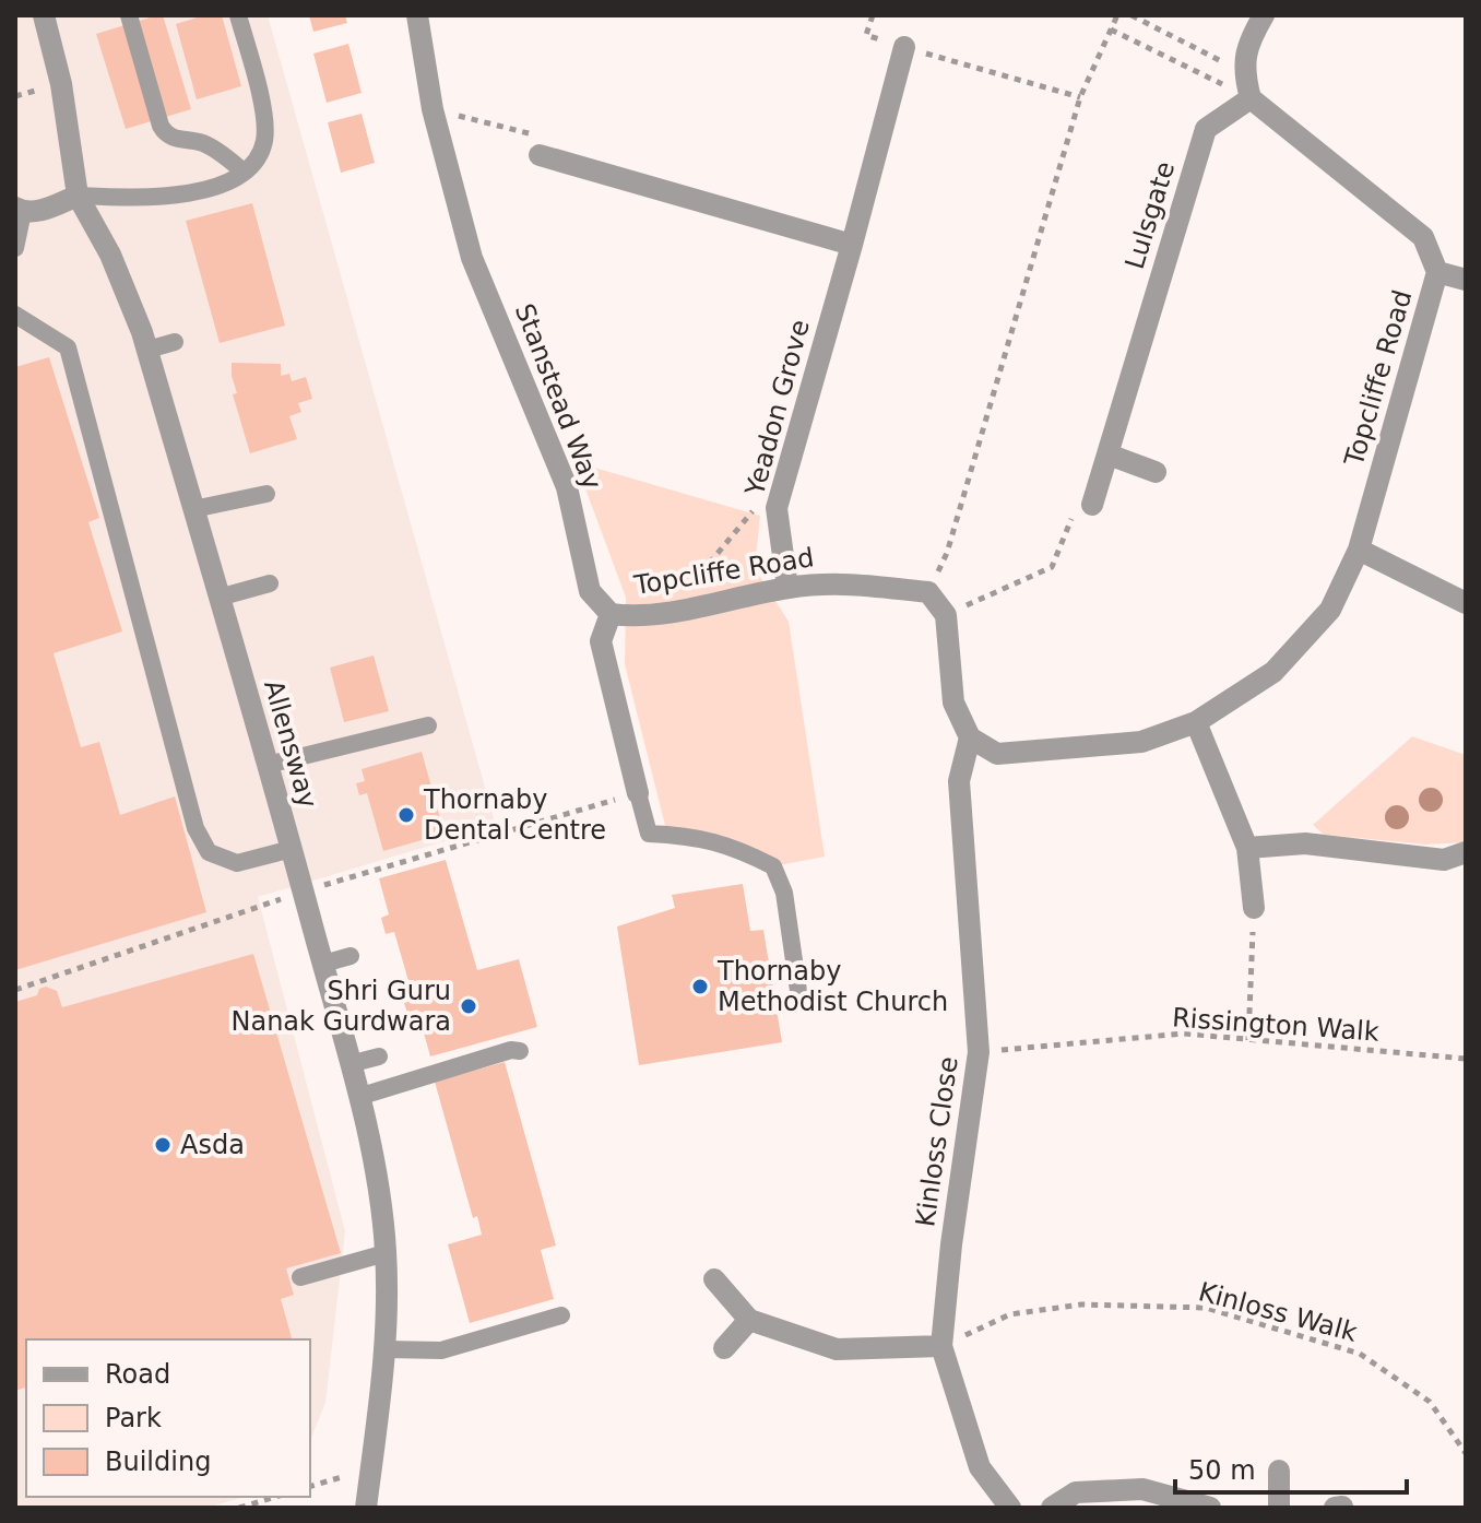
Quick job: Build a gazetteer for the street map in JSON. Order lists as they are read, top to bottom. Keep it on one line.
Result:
{"streets":{"street":["Lulsgate","Topcliffe Road","Stanstead Way","Yeadon Grove","Allensway","Kinloss Close"],"path":["Rissington Walk","Kinloss Walk"]},"crossings":[["Lulsgate","Topcliffe Road"],["Topcliffe Road","Stanstead Way"],["Topcliffe Road","Yeadon Grove"],["Topcliffe Road","Kinloss Close"],["Rissington Walk","Kinloss Close"],["Kinloss Close","Kinloss Walk"]],"places":["Thornaby Dental Centre","Thornaby Methodist Church","Shri Guru Nanak Gurdwara","Asda"],"legend":["Road","Park","Building"],"scale_bar":"50 m"}
